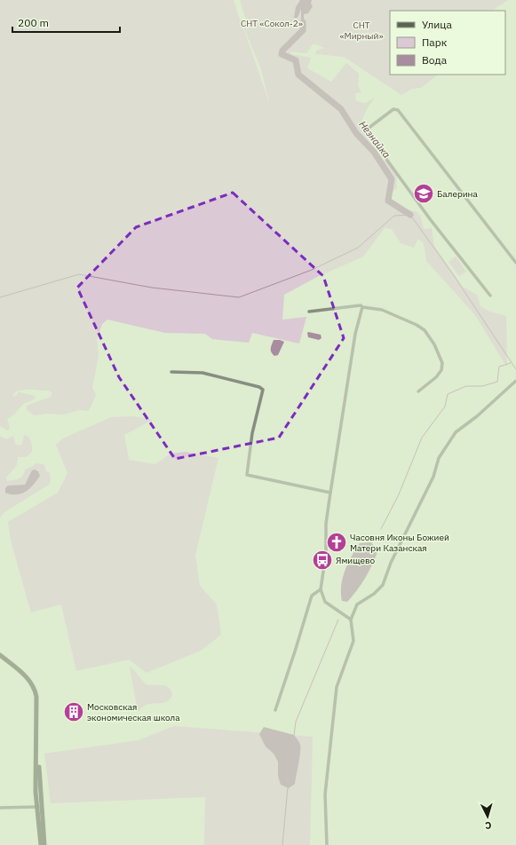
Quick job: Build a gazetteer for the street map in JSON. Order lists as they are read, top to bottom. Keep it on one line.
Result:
{"water":["Незнайка"],"parks":["СНТ «Сокол-2»","СНТ «Мирный»"],"places":{"school or university":["Балерина"],"church":["Часовня Иконы Божией Матери Казанская"],"bus stop":["Ямищево"],"building":["Московская экономическая школа"]},"legend":["Улица","Парк","Вода"],"scale_bar":"200 m","north":"bottom"}
